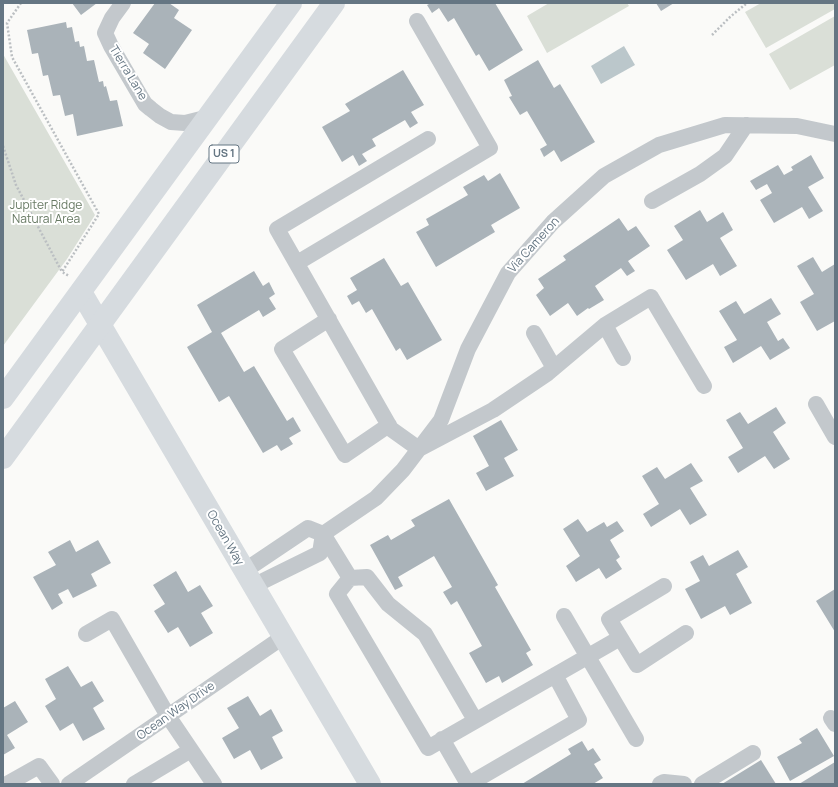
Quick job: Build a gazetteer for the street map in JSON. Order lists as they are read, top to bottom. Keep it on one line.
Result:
{"streets":{"main road":["US 1","Ocean Way"],"street":["Tierra Lane","Via Cameron","Ocean Way Drive"]},"crossings":[["Tierra Lane","US 1"],["US 1","Ocean Way"],["Ocean Way","Ocean Way Drive"]],"parks":["Jupiter Ridge Natural Area"]}
